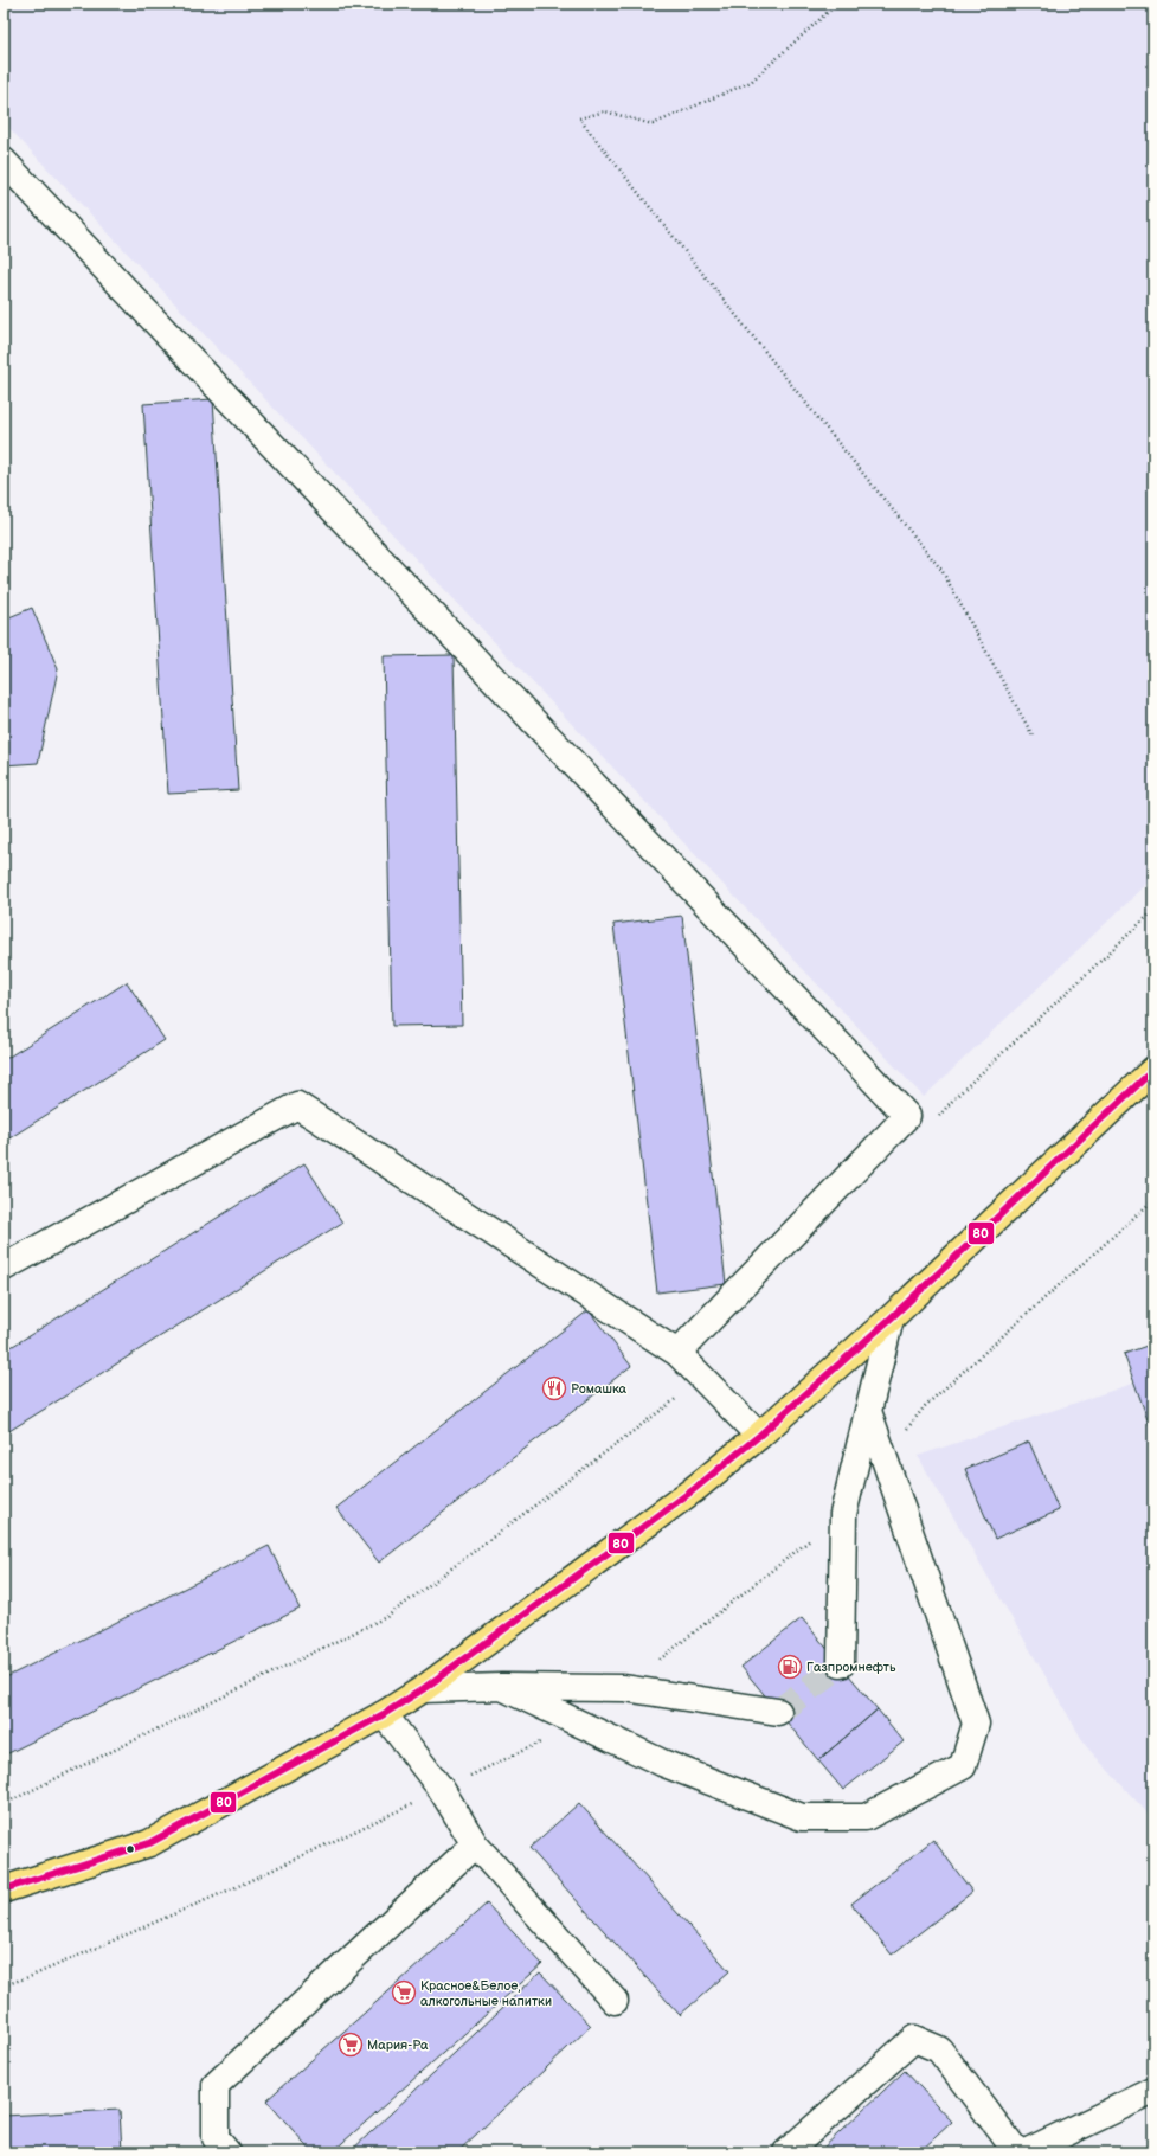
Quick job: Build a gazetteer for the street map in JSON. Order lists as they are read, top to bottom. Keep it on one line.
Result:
{"places":{"restaurant":["Ромашка"],"fuel station":["Газпромнефть"],"supermarket":["Красное&Белое, алкогольные напитки","Мария-Ра"]},"lines":["transit line 80"]}
